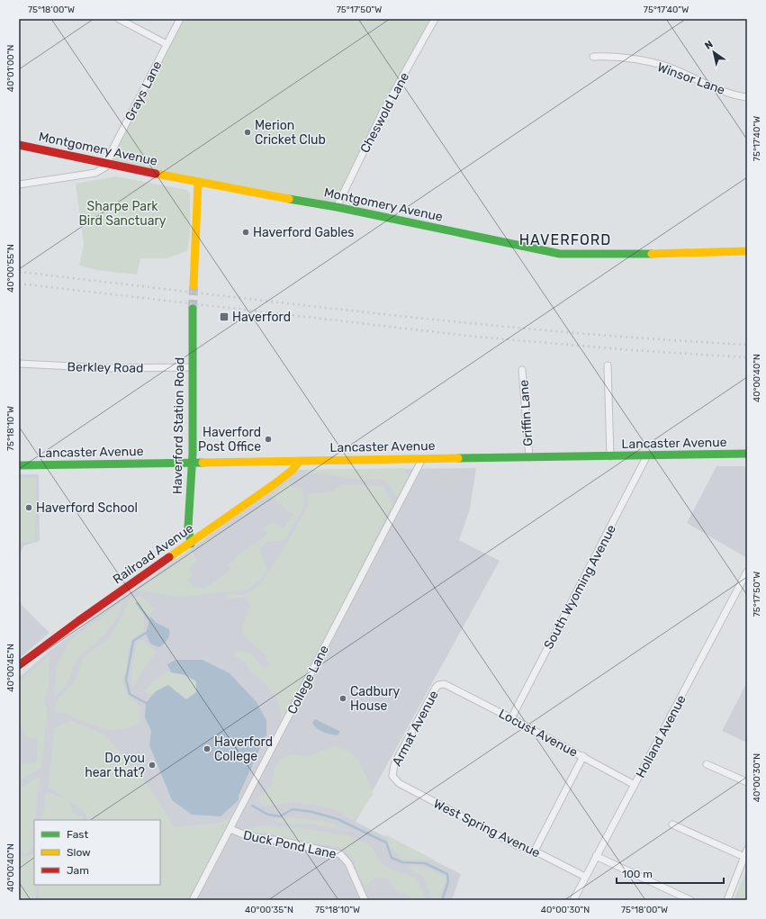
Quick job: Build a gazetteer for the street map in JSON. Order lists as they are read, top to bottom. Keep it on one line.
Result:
{"streets":{"main road":["Montgomery Avenue","Haverford Station Road","Lancaster Avenue","Railroad Avenue"],"street":["Winsor Lane","Grays Lane","Cheswold Lane","Berkley Road","Griffin Lane","South Wyoming Avenue","College Lane","Armat Avenue","Locust Avenue","Holland Avenue","West Spring Avenue","Duck Pond Lane"]},"crossings":[["Grays Lane","Montgomery Avenue"],["Cheswold Lane","Montgomery Avenue"],["Berkley Road","Haverford Station Road"],["Griffin Lane","Lancaster Avenue"],["Haverford Station Road","Lancaster Avenue"],["Haverford Station Road","Railroad Avenue"],["Lancaster Avenue","Railroad Avenue"],["Lancaster Avenue","South Wyoming Avenue"],["Lancaster Avenue","College Lane"],["South Wyoming Avenue","Locust Avenue"],["College Lane","Duck Pond Lane"],["Armat Avenue","Locust Avenue"],["Armat Avenue","West Spring Avenue"],["Locust Avenue","Holland Avenue"],["Holland Avenue","West Spring Avenue"]],"districts":["HAVERFORD"],"parks":["Sharpe Park Bird Sanctuary"],"places":{"other":["Merion Cricket Club","Haverford Gables","Haverford Post Office","Haverford School","Cadbury House","Haverford College","Do you hear that?"],"transit":["Haverford"]},"legend":["Fast","Slow","Jam"],"scale_bar":"100 m","north":"top left","coordinates":["75°18'00\"W","75°17'50\"W","75°17'40\"W","40°01'00\"N","40°00'55\"N","40°00'40\"N","75°18'10\"W","40°00'45\"N","40°00'30\"N","40°00'35\"N"]}
